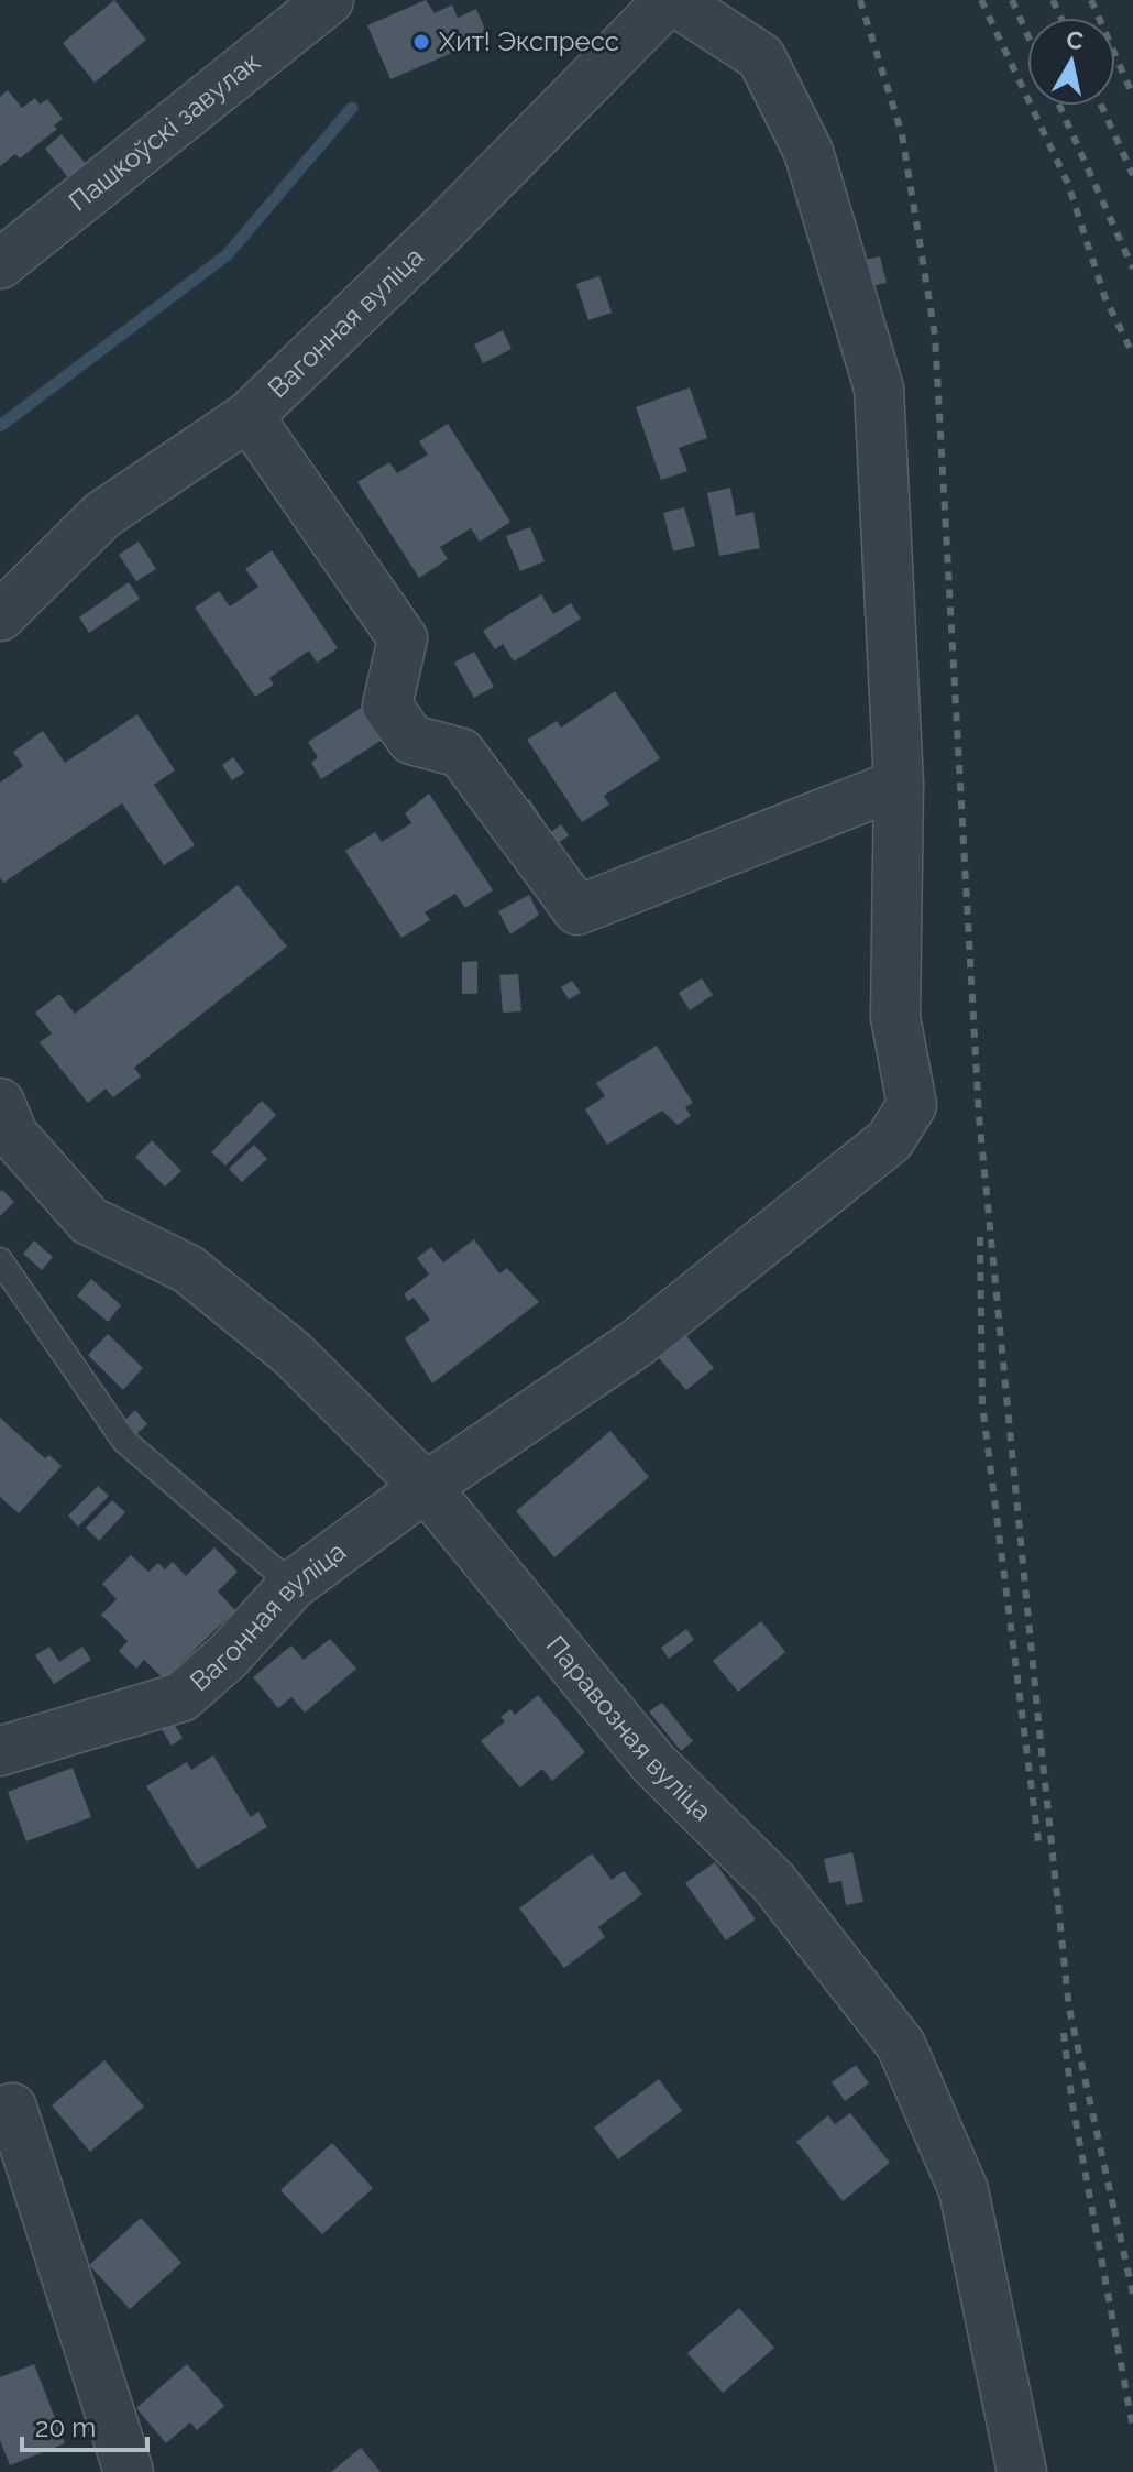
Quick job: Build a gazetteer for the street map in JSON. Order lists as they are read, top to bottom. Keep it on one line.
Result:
{"streets":{"street":["Пашкоўскі завулак","Вагонная вуліца","Паравозная вуліца"]},"crossings":[["Вагонная вуліца","Паравозная вуліца"]],"places":["Хит! Экспресс"],"scale_bar":"20 m","north":"top"}
